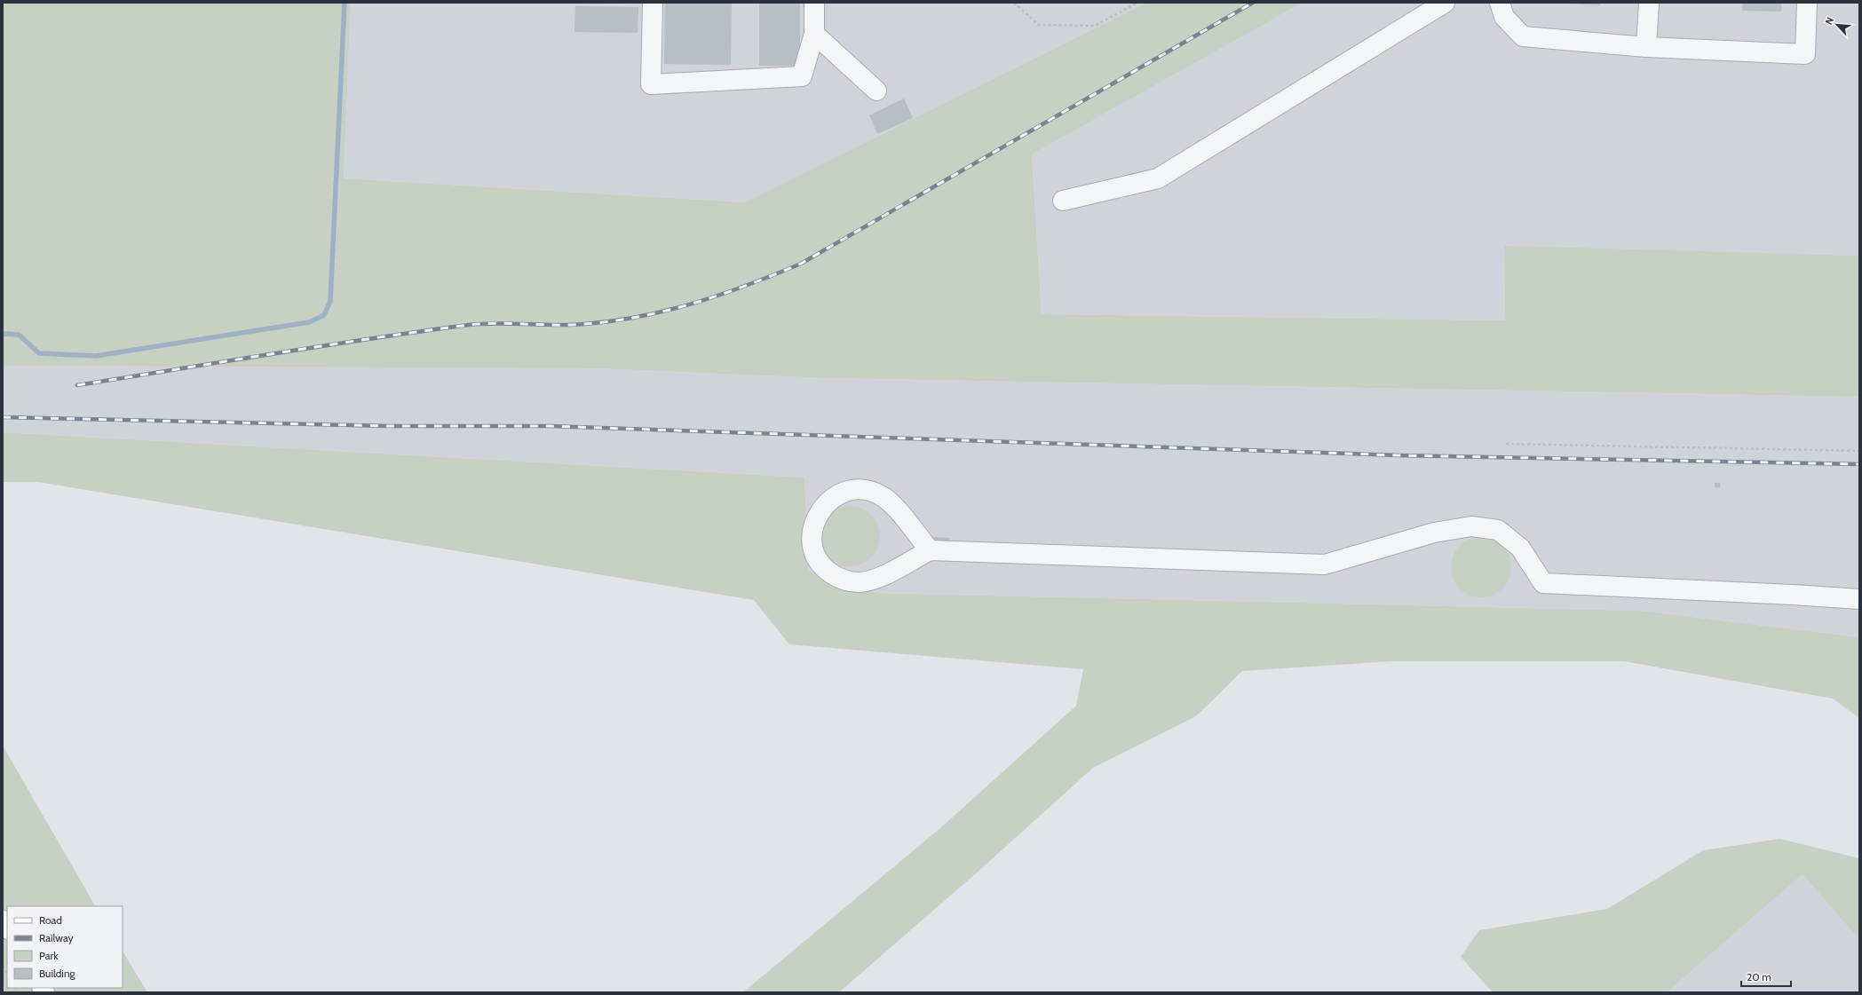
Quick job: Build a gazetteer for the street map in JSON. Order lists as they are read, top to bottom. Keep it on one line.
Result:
{"legend":["Road","Railway","Park","Building"],"scale_bar":"20 m","north":"top left"}
